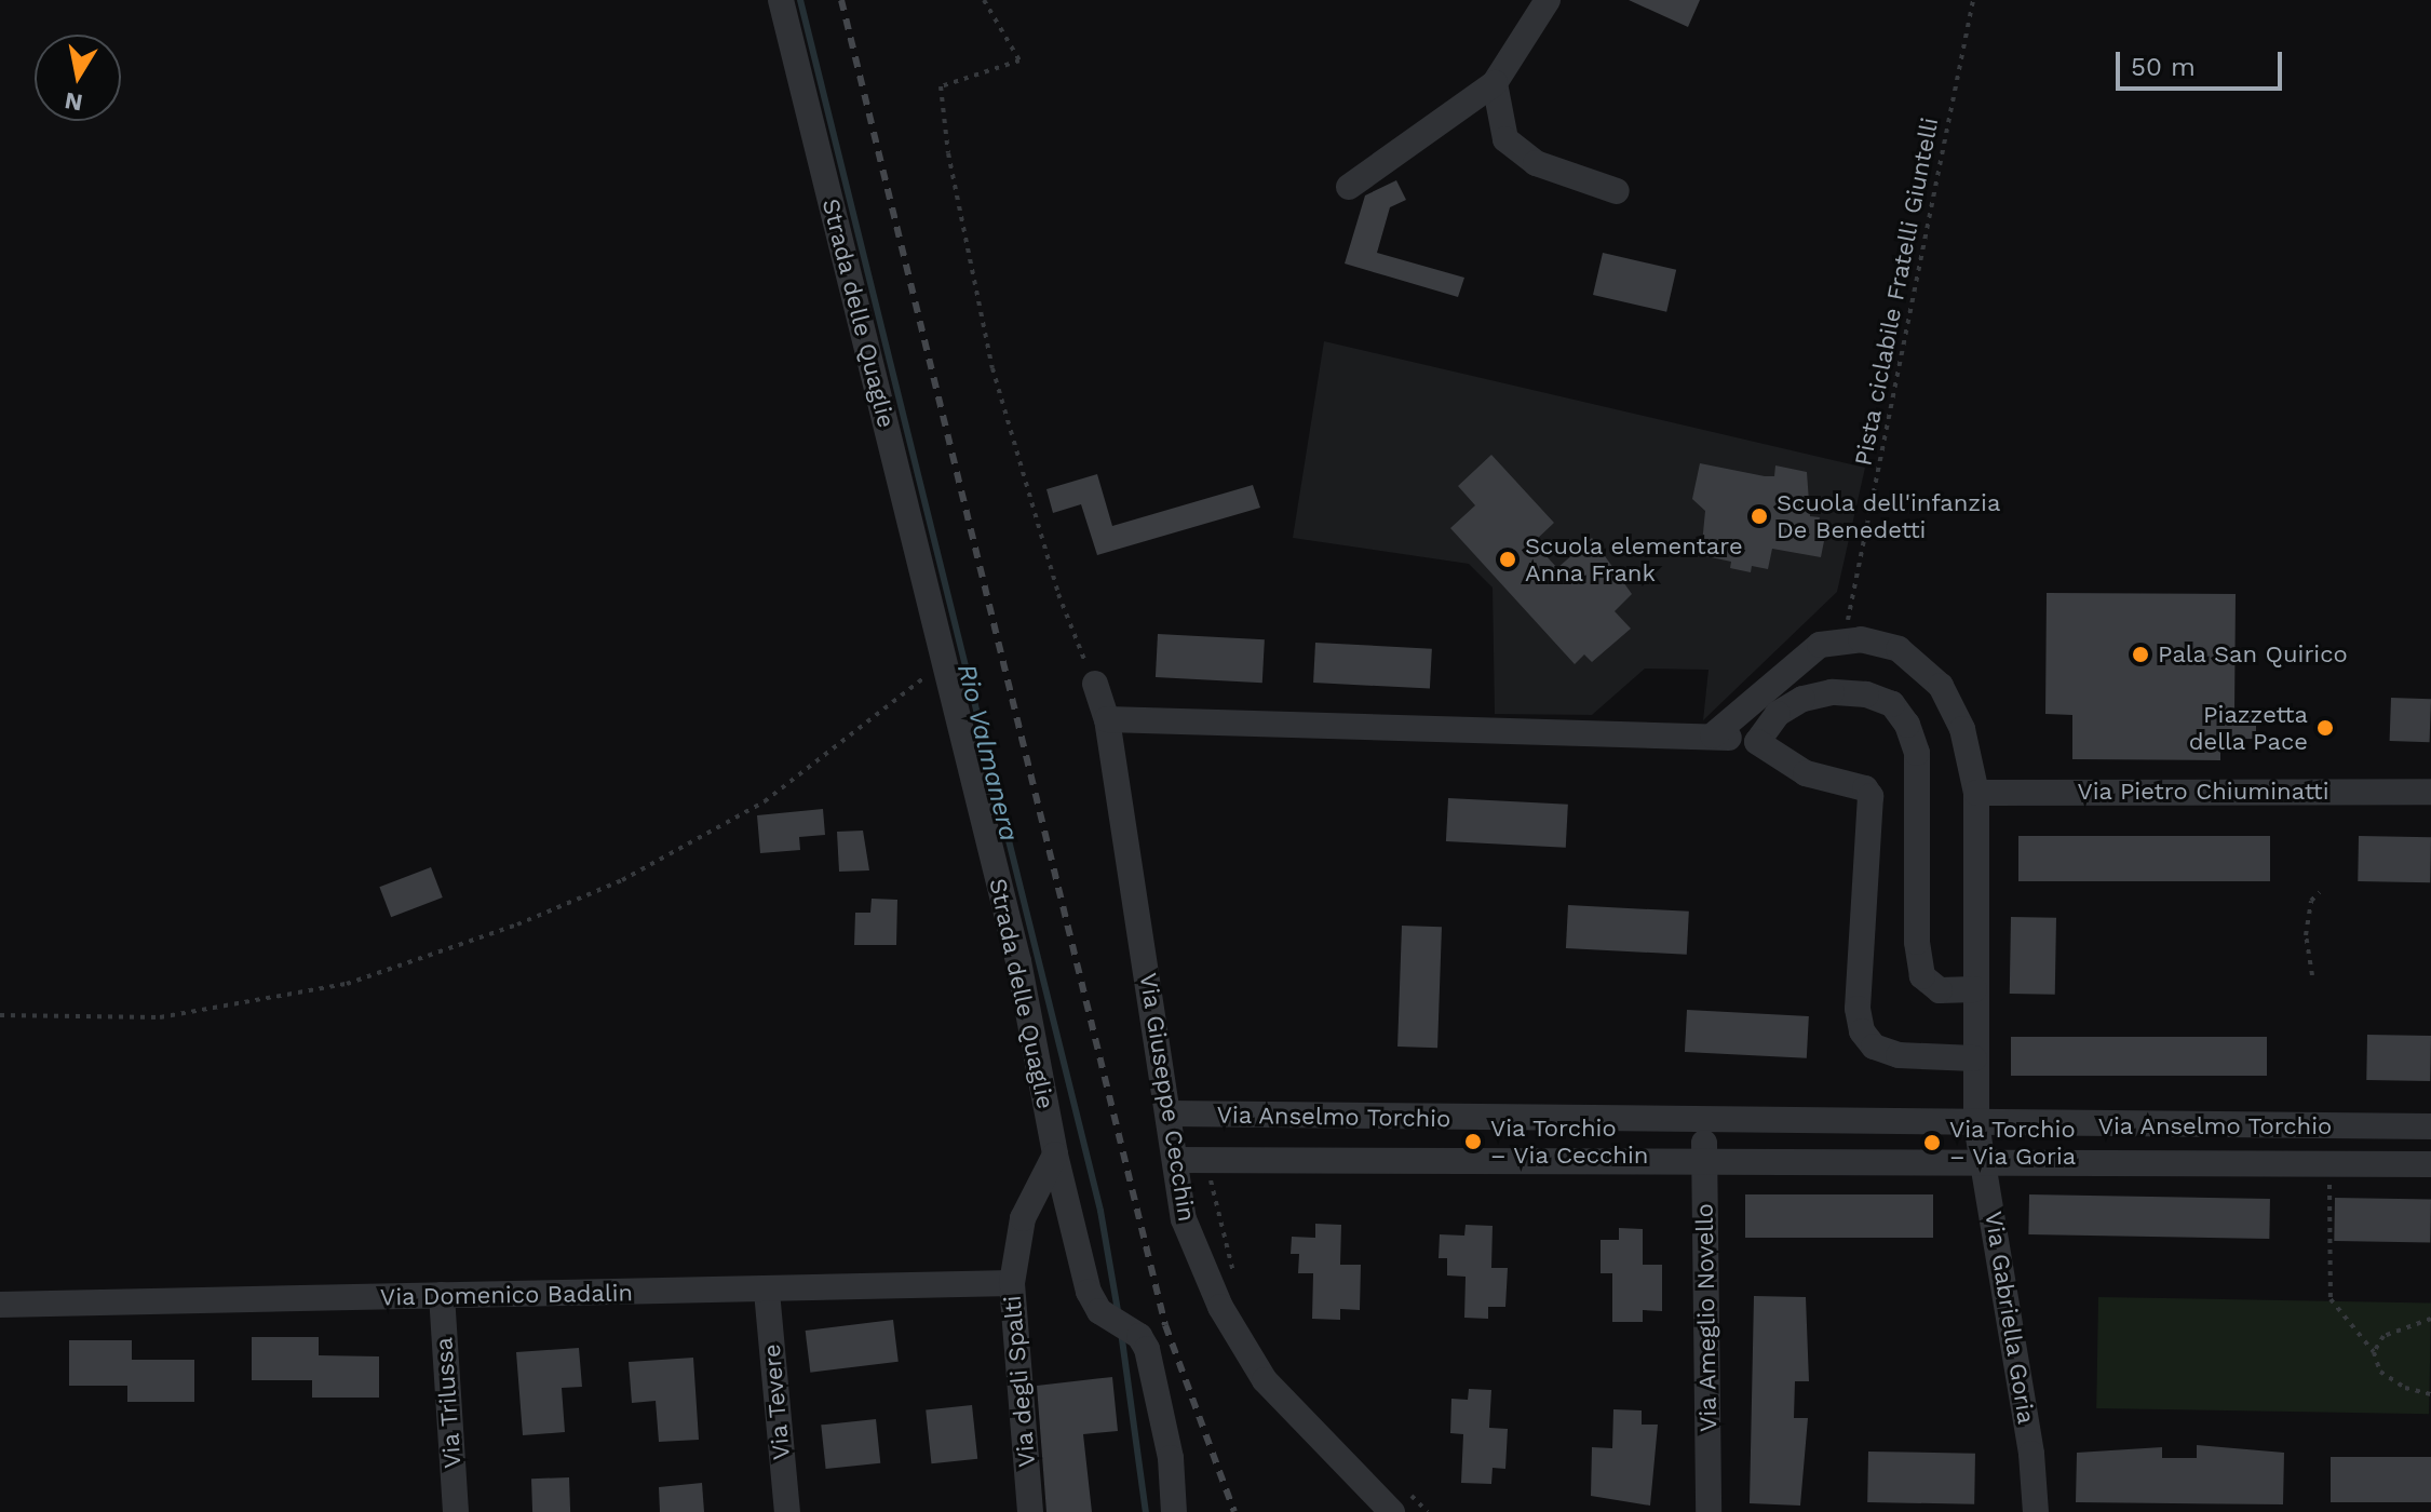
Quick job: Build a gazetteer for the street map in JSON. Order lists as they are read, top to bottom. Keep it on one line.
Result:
{"streets":{"street":["Strada delle Quaglie","Via Pietro Chiuminatti","Via Giuseppe Cecchin","Via Anselmo Torchio","Via Domenico Badalin","Via Ameglio Novello","Via Gabriella Goria","Via degli Spalti","Via Tevere","Via Trilussa"],"path":["Pista ciclabile Fratelli Giuntelli"]},"crossings":[["Strada delle Quaglie","Via degli Spalti"],["Via Giuseppe Cecchin","Via Anselmo Torchio"],["Via Anselmo Torchio","Via Ameglio Novello"],["Via Anselmo Torchio","Via Gabriella Goria"],["Via Domenico Badalin","Via degli Spalti"],["Via Domenico Badalin","Via Tevere"],["Via Domenico Badalin","Via Trilussa"]],"water":["Rio Valmanera"],"places":["Scuola dell'infanzia De Benedetti","Scuola elementare Anna Frank","Pala San Quirico","Piazzetta della Pace","Via Torchio – Via Cecchin","Via Torchio – Via Goria"],"scale_bar":"50 m","north":"bottom"}
